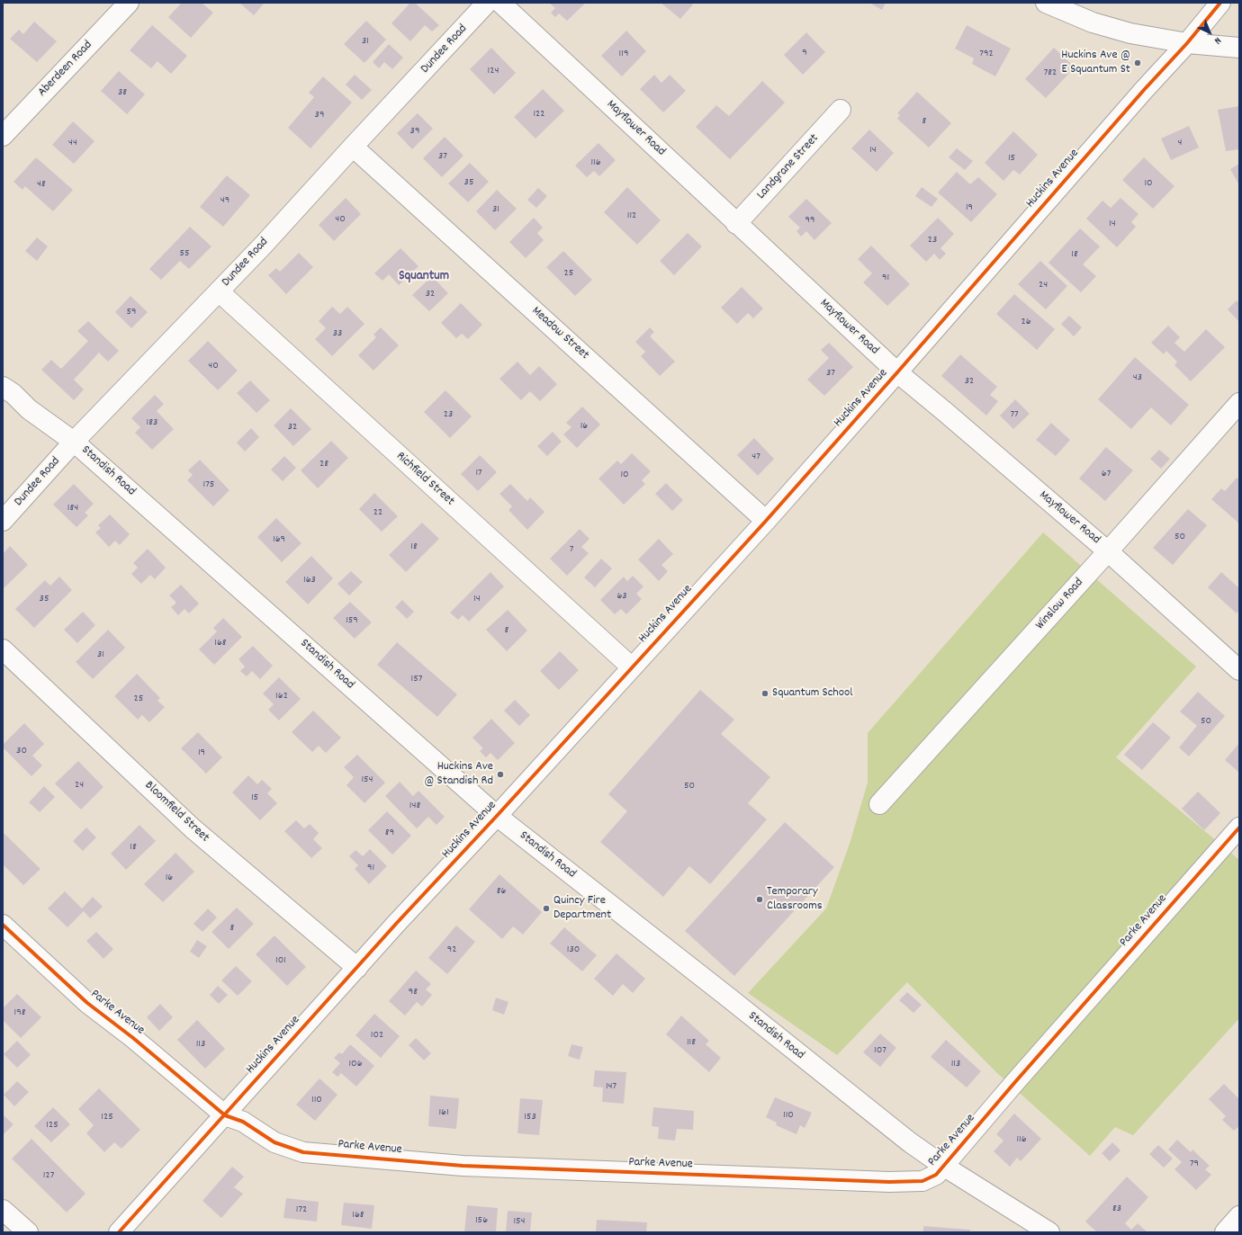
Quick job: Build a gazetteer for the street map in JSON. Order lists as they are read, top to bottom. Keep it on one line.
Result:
{"streets":{"street":["Dundee Road","Aberdeen Road","Mayflower Road","Landgrane Street","Huckins Avenue","Meadow Street","Standish Road","Richfield Street","Winslow Road","Bloomfield Street","Parke Avenue"]},"crossings":[["Dundee Road","Meadow Street"],["Dundee Road","Standish Road"],["Dundee Road","Richfield Street"],["Mayflower Road","Landgrane Street"],["Mayflower Road","Huckins Avenue"],["Mayflower Road","Winslow Road"],["Huckins Avenue","Meadow Street"],["Huckins Avenue","Standish Road"],["Huckins Avenue","Richfield Street"],["Huckins Avenue","Bloomfield Street"],["Huckins Avenue","Parke Avenue"],["Standish Road","Parke Avenue"]],"districts":["Squantum"],"places":["Huckins Ave @ E Squantum St","Squantum School","Huckins Ave @ Standish Rd","Temporary Classrooms","Quincy Fire Department"],"house_numbers":["31","9","119","792","124","782","38","122","39","8","39","44","4","14","37","15","116","35","10","48","49","19","31","112","40","99","14","23","55","18","25","91","24","32","59","26","33","40","37","43","32","23","77","183","16","32","47","28","17","67","10","175","184","22","50","169","18","7","163","63","35","14","159","8","168","31","157","162","25","50","30","19","154","24","50","15","148","89","18","91","16","86","8","92","130","101","98","198","102","118","113","107","106","113","147","110","161","110","125","153","125","116","79","127","83","172","168","156","154"],"north":"bottom right"}
